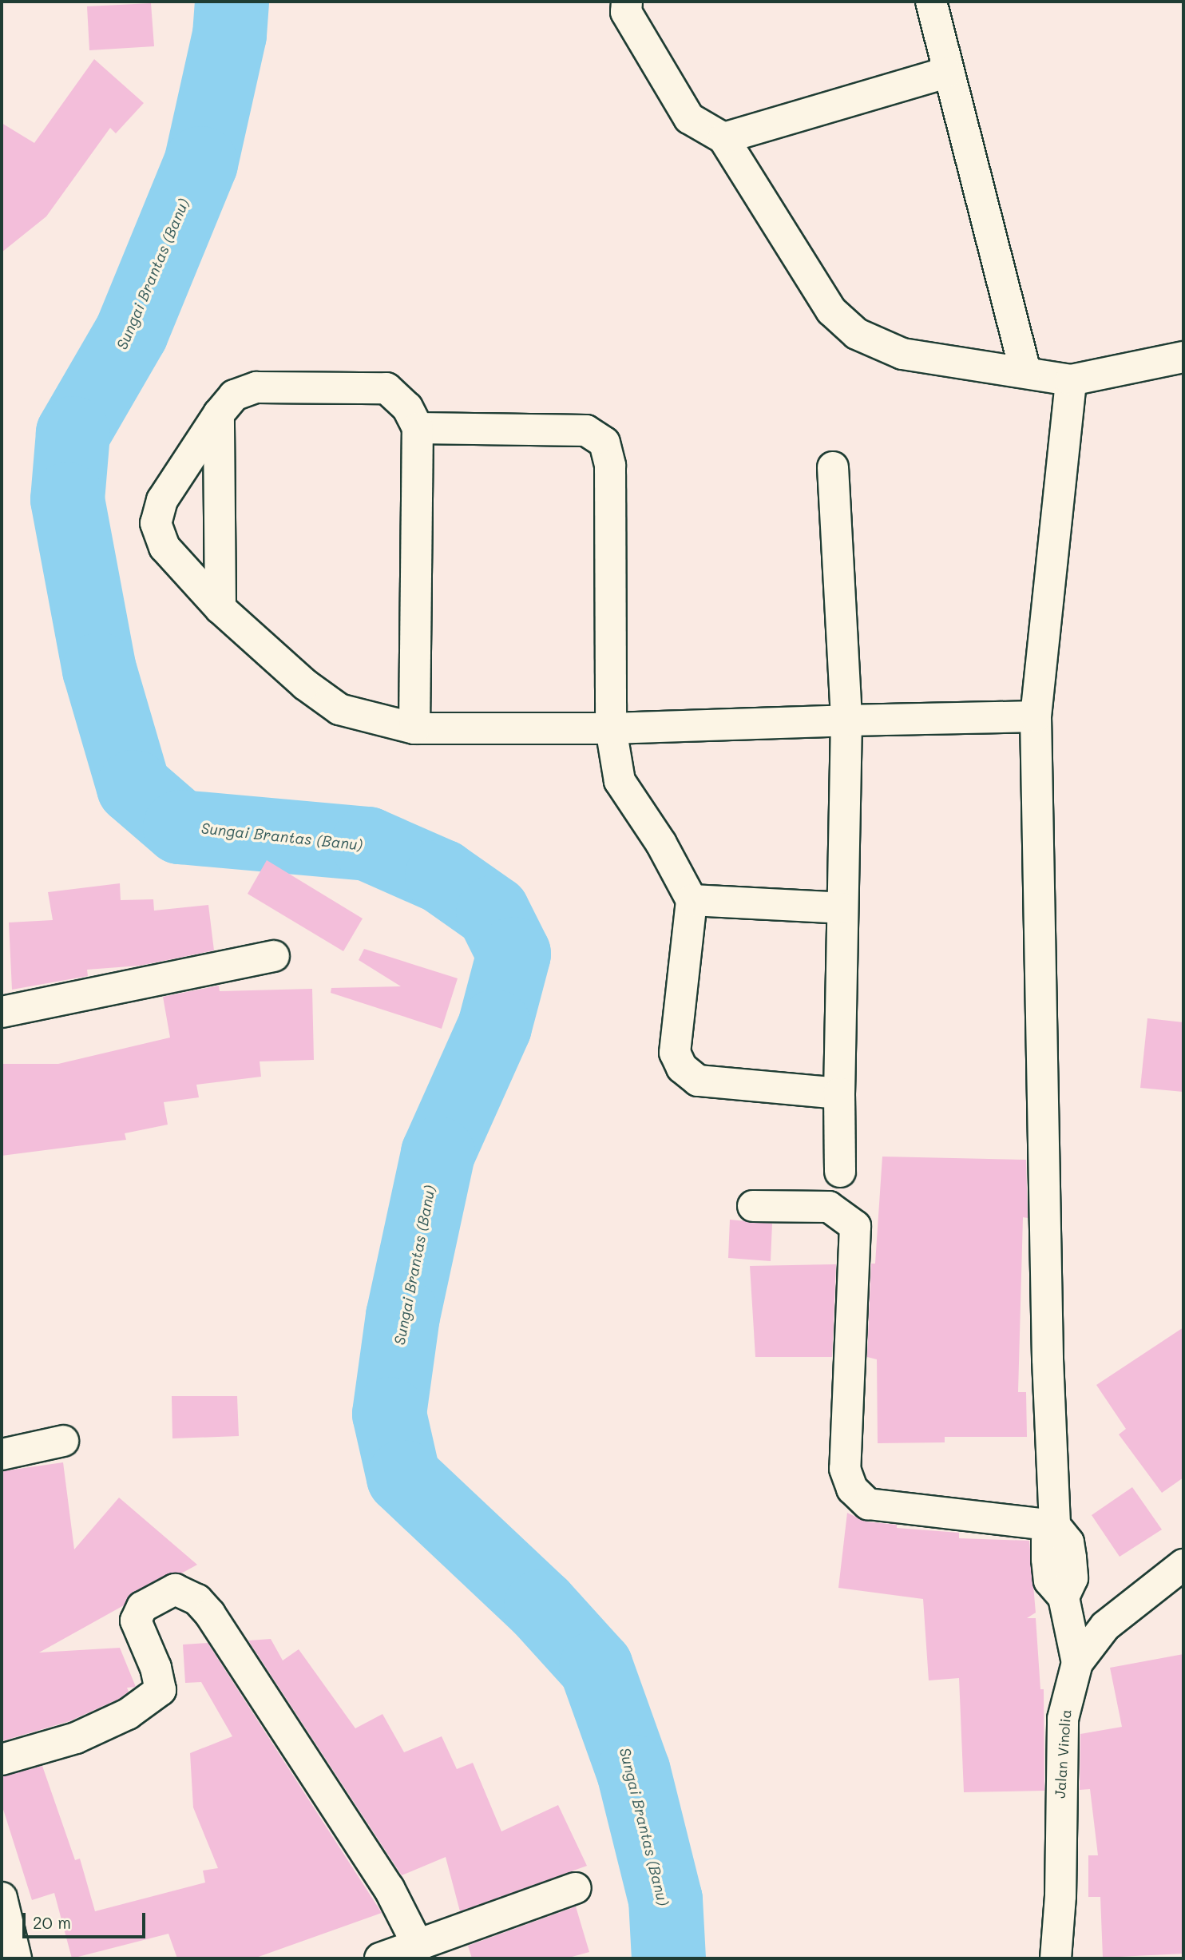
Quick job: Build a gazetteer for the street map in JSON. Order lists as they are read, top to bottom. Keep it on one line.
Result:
{"streets":{"street":["Jalan Vinolia"]},"water":["Sungai Brantas (Banu)"],"scale_bar":"20 m"}
